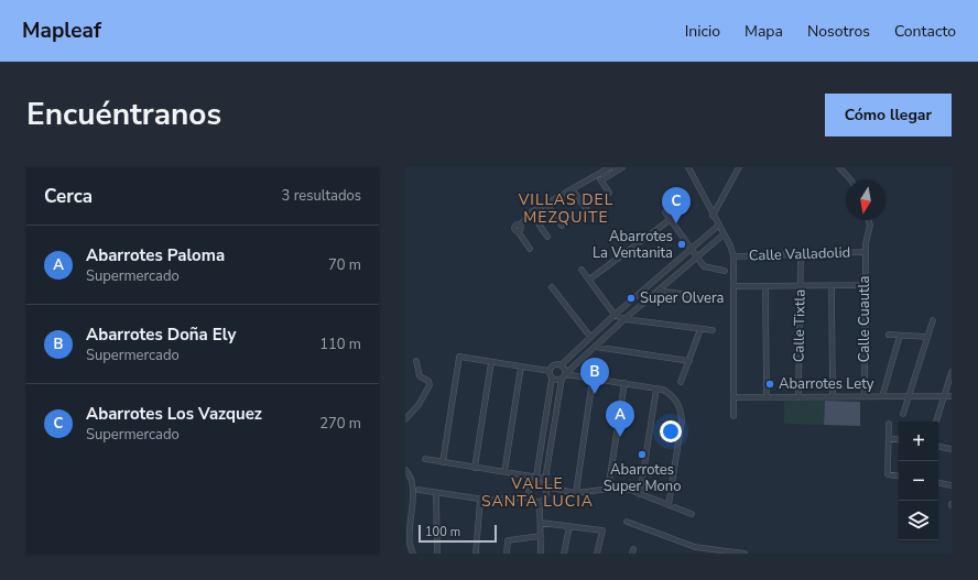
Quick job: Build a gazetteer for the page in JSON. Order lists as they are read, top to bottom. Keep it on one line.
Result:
{"streets":{"street":["Calle Valladolid","Calle Cuautla","Calle Tixtla"]},"crossings":[["Calle Valladolid","Calle Cuautla"],["Calle Valladolid","Calle Tixtla"]],"districts":["VILLAS DEL MEZQUITE","VALLE SANTA LUCIA"],"places":["Abarrotes La Ventanita","Super Olvera","Abarrotes Lety","Abarrotes Super Mono"],"scale_bar":"100 m","north":"bottom","page":{"header":"Mapleaf","nav":["Inicio","Mapa","Nosotros","Contacto"],"title":"Encuéntranos","buttons":"Cómo llegar","heading":["Cerca","3 resultados"],"pins":["C","B","A"],"list":[{"mark":"A","name":"Abarrotes Paloma","note":"Supermercado","value":"70 m"},{"mark":"B","name":"Abarrotes Doña Ely","note":"Supermercado","value":"110 m"},{"mark":"C","name":"Abarrotes Los Vazquez","note":"Supermercado","value":"270 m"}],"map_buttons":["+","−"],"scale":"100 m"}}
